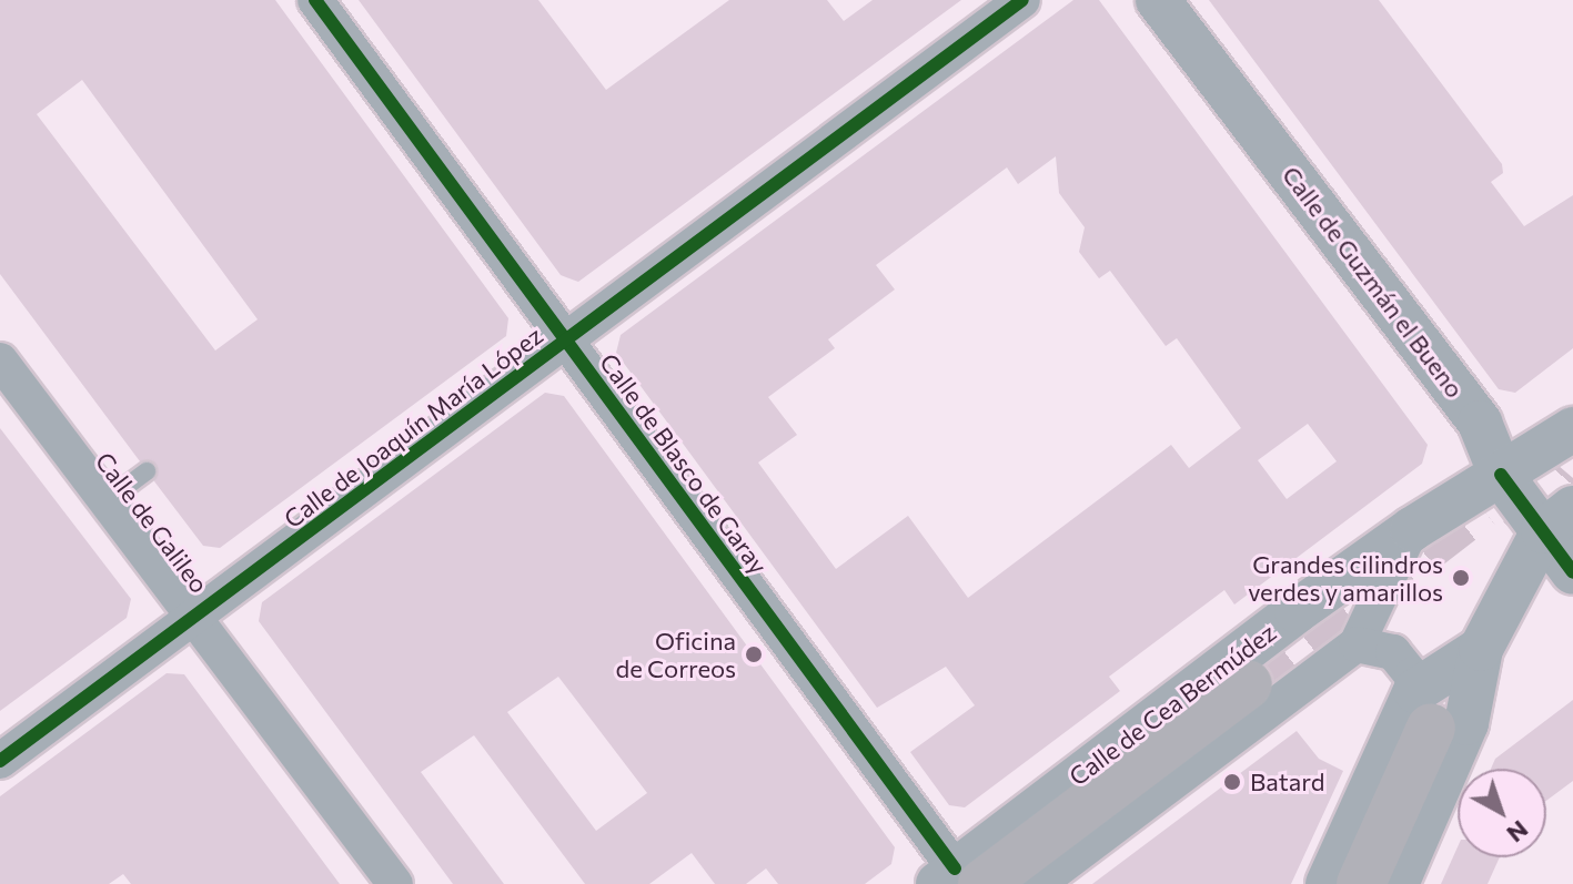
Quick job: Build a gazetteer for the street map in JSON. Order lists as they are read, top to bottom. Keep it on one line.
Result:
{"streets":{"main road":["Calle de Cea Bermúdez"],"street":["Calle de Guzmán el Bueno","Calle de Joaquín María López","Calle de Blasco de Garay","Calle de Galileo"]},"crossings":[["Calle de Guzmán el Bueno","Calle de Cea Bermúdez"],["Calle de Joaquín María López","Calle de Blasco de Garay"],["Calle de Joaquín María López","Calle de Galileo"],["Calle de Blasco de Garay","Calle de Cea Bermúdez"]],"places":["Grandes cilindros verdes y amarillos","Oficina de Correos","Batard"],"north":"bottom right"}
